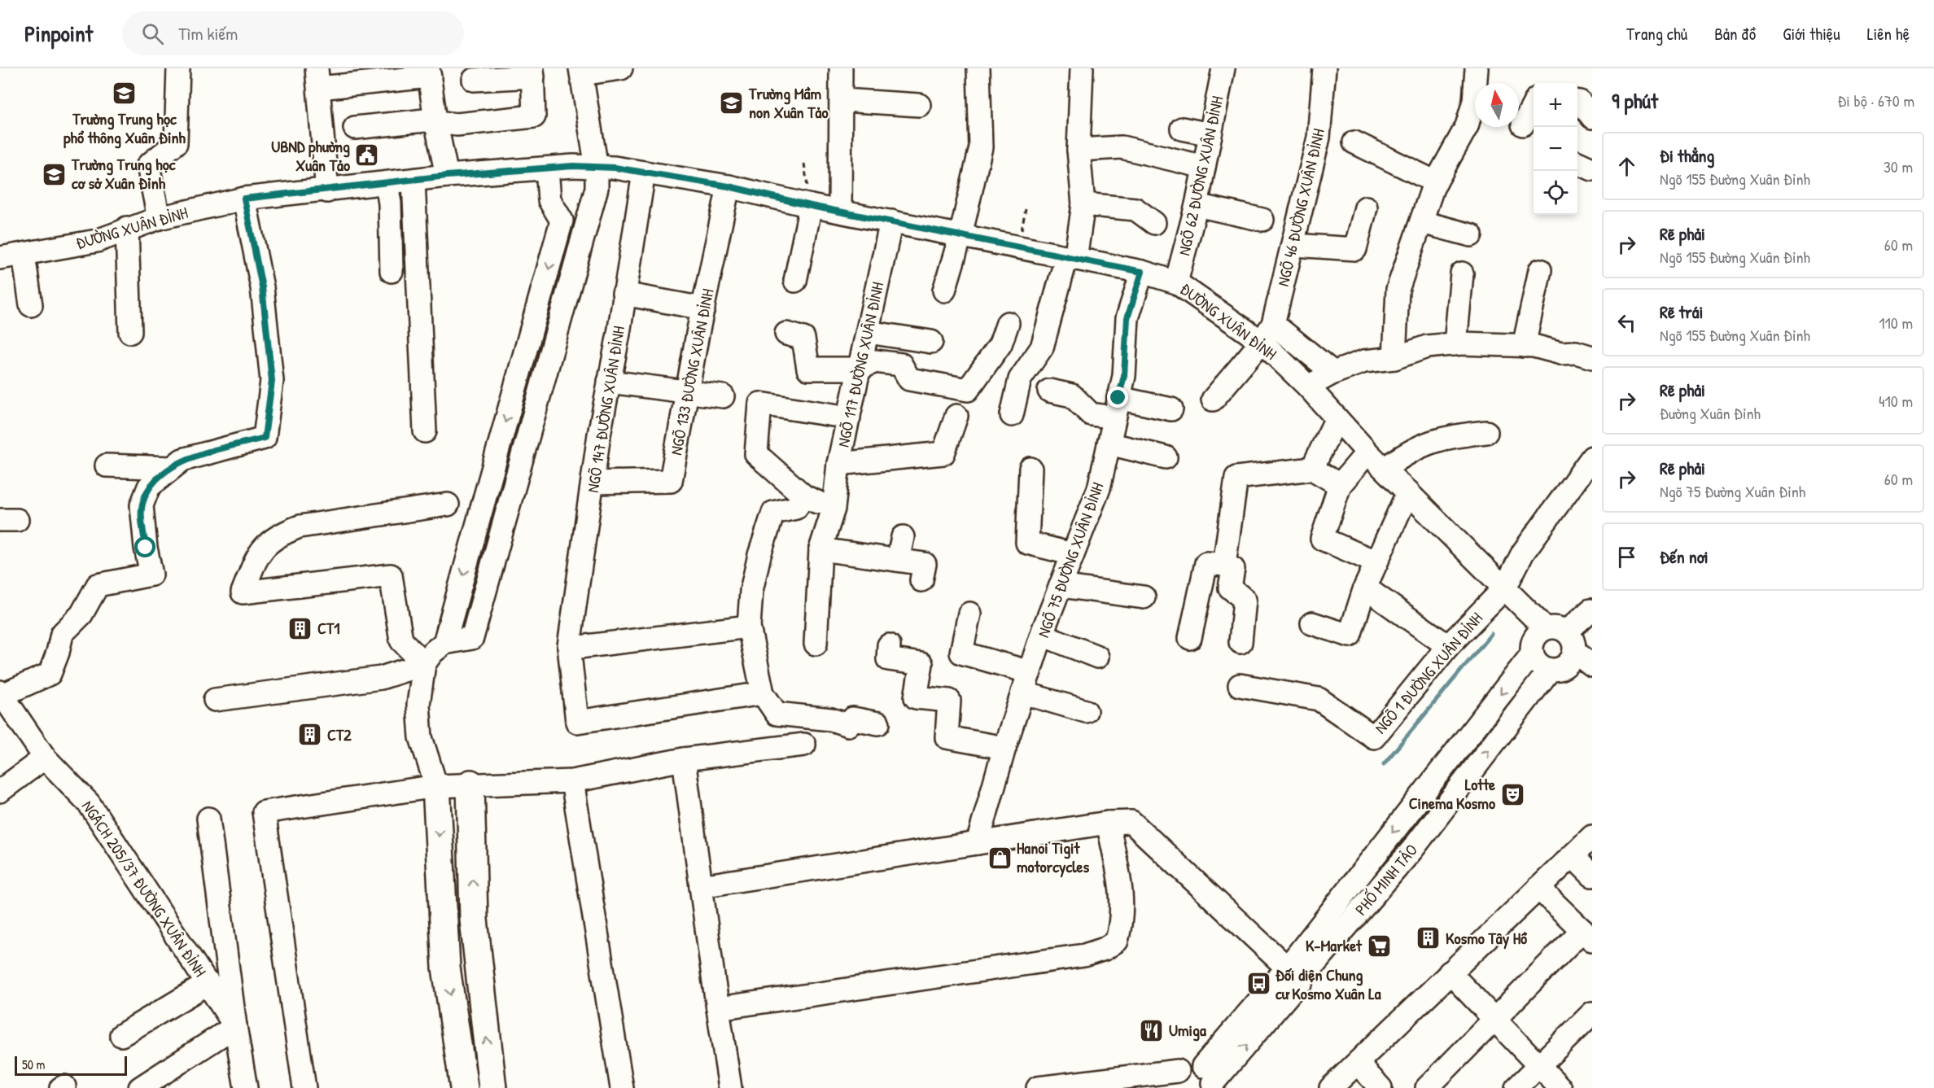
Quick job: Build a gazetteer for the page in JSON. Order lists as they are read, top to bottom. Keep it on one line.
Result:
{"streets":{"street":["NGÕ 62 ĐƯỜNG XUÂN ĐỈNH","NGÕ 46 ĐƯỜNG XUÂN ĐỈNH","ĐƯỜNG XUÂN ĐỈNH","NGÕ 117 ĐƯỜNG XUÂN ĐỈNH","NGÕ 133 ĐƯỜNG XUÂN ĐỈNH","NGÕ 147 ĐƯỜNG XUÂN ĐỈNH","NGÕ 75 ĐƯỜNG XUÂN ĐỈNH","NGÕ 1 ĐƯỜNG XUÂN ĐỈNH","PHỐ MINH TẢO","NGÁCH 205/37 ĐƯỜNG XUÂN ĐỈNH"]},"crossings":[["NGÕ 62 ĐƯỜNG XUÂN ĐỈNH","ĐƯỜNG XUÂN ĐỈNH"],["NGÕ 46 ĐƯỜNG XUÂN ĐỈNH","ĐƯỜNG XUÂN ĐỈNH"],["ĐƯỜNG XUÂN ĐỈNH","NGÕ 117 ĐƯỜNG XUÂN ĐỈNH"],["ĐƯỜNG XUÂN ĐỈNH","NGÕ 133 ĐƯỜNG XUÂN ĐỈNH"],["ĐƯỜNG XUÂN ĐỈNH","NGÕ 147 ĐƯỜNG XUÂN ĐỈNH"],["ĐƯỜNG XUÂN ĐỈNH","NGÕ 75 ĐƯỜNG XUÂN ĐỈNH"],["ĐƯỜNG XUÂN ĐỈNH","NGÕ 1 ĐƯỜNG XUÂN ĐỈNH"],["ĐƯỜNG XUÂN ĐỈNH","PHỐ MINH TẢO"],["NGÕ 133 ĐƯỜNG XUÂN ĐỈNH","NGÕ 147 ĐƯỜNG XUÂN ĐỈNH"]],"places":{"school or university":["Trường Trung học phổ thông Xuân Đỉnh","Trường Mầm non Xuân Tảo","Trường Trung học cơ sở Xuân Đỉnh"],"public building":["UBND phường Xuân Tảo"],"building":["CT1","CT2","Kosmo Tây Hồ"],"theatre":["Lotte Cinema Kosmo"],"shop":["Hanoi Tigit motorcycles"],"supermarket":["K-Market"],"bus stop":["Đối diện Chung cư Kosmo Xuân La"],"restaurant":["Umiga"]},"scale_bar":"50 m","north":"top","page":{"header":"Pinpoint","search":"Tìm kiếm","nav":["Trang chủ","Bản đồ","Giới thiệu","Liên hệ"],"heading":["9 phút","Đi bộ · 670 m"],"map_buttons":["+","−"],"list":[["Đi thẳng","Ngõ 155 Đường Xuân Đỉnh","30 m"],["Rẽ phải","Ngõ 155 Đường Xuân Đỉnh","60 m"],["Rẽ trái","Ngõ 155 Đường Xuân Đỉnh","110 m"],["Rẽ phải","Đường Xuân Đỉnh","410 m"],["Rẽ phải","Ngõ 75 Đường Xuân Đỉnh","60 m"],"Đến nơi"],"scale":"50 m"}}
